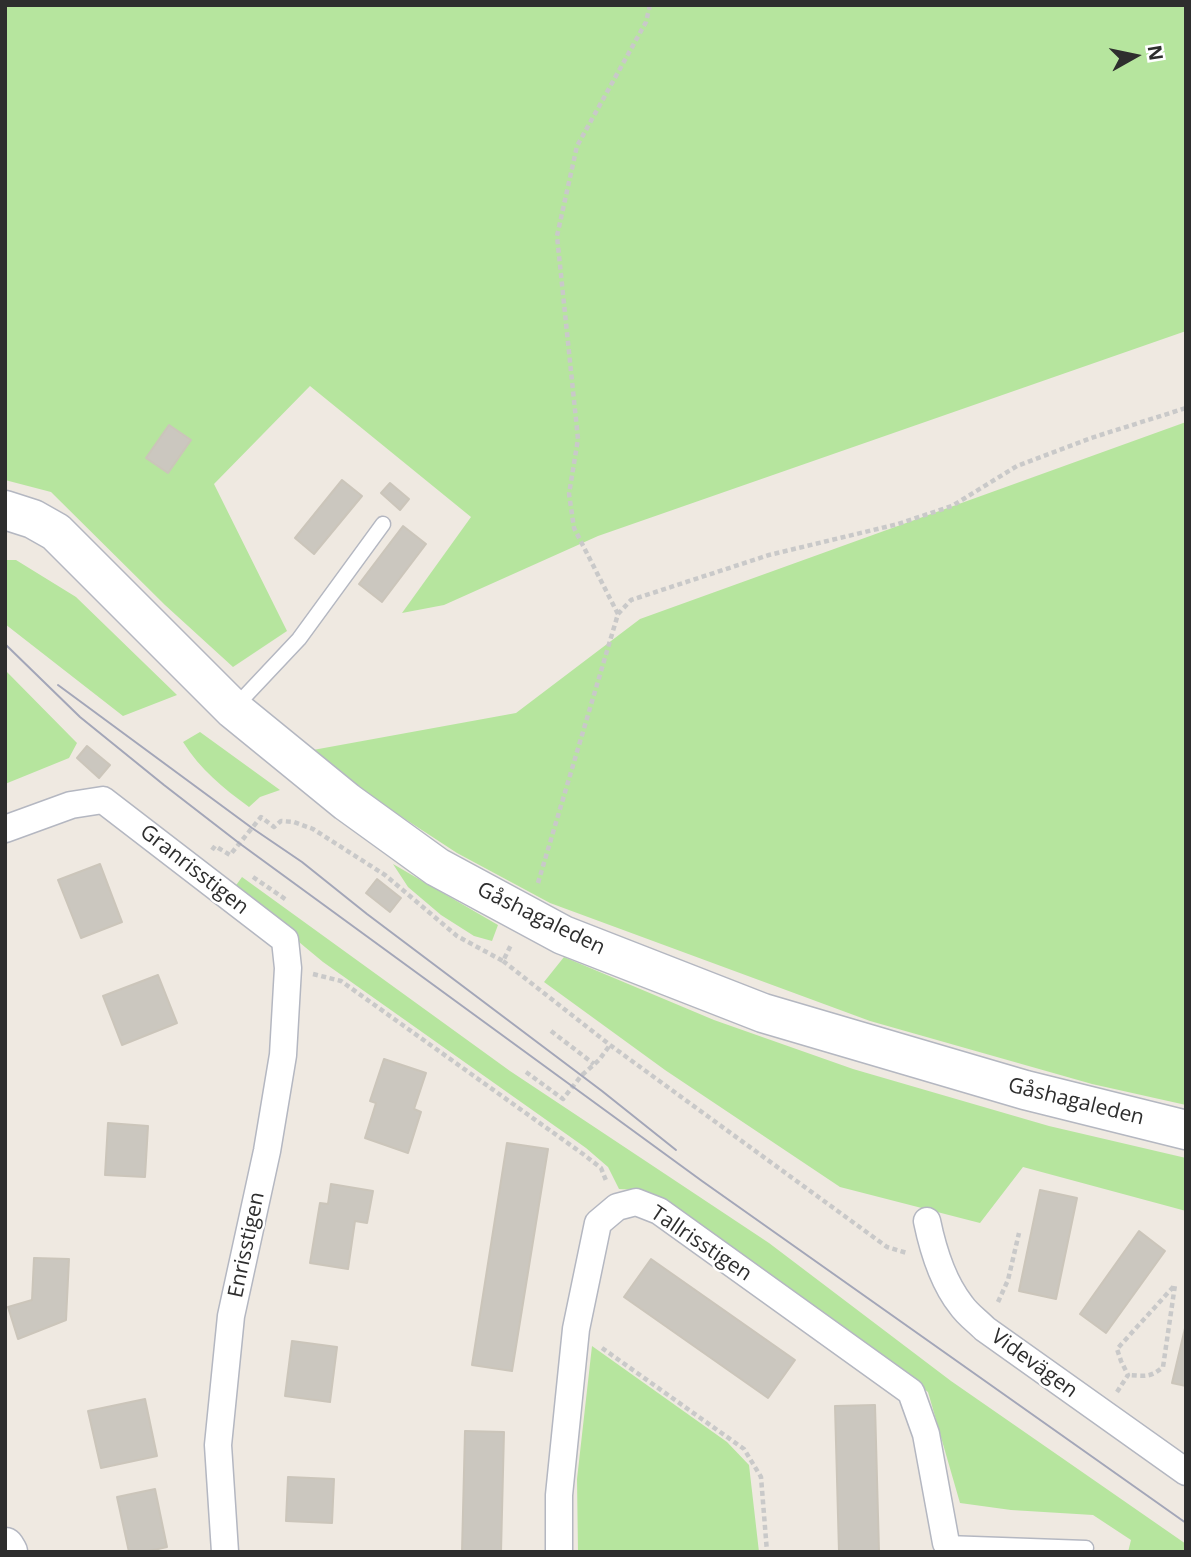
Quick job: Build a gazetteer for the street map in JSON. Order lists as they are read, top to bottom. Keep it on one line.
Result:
{"streets":{"main road":["Gåshagaleden"],"street":["Granrisstigen","Tallrisstigen","Enrisstigen","Videvägen"]},"crossings":[["Granrisstigen","Enrisstigen"]],"north":"right"}
